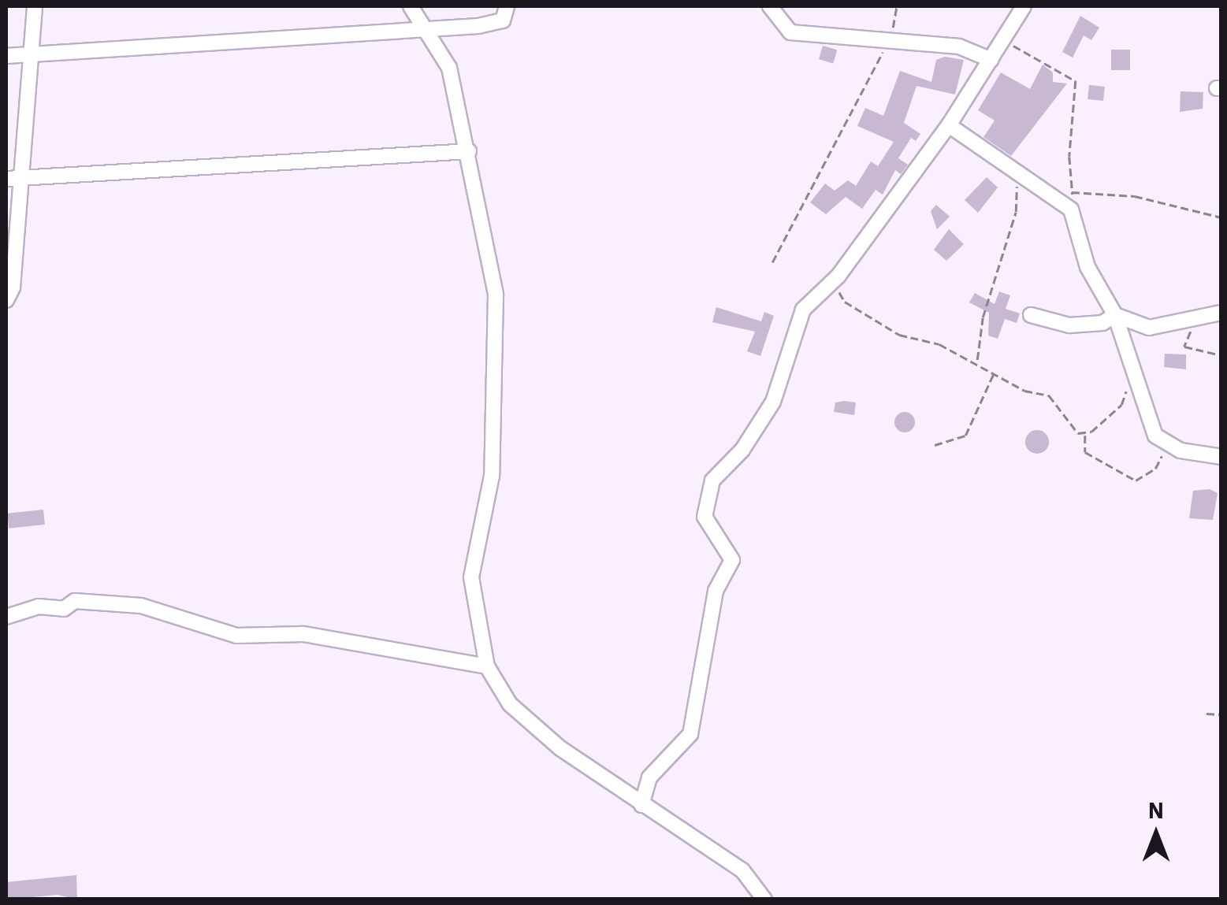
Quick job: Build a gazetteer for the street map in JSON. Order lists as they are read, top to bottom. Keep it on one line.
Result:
{"north":"top"}
